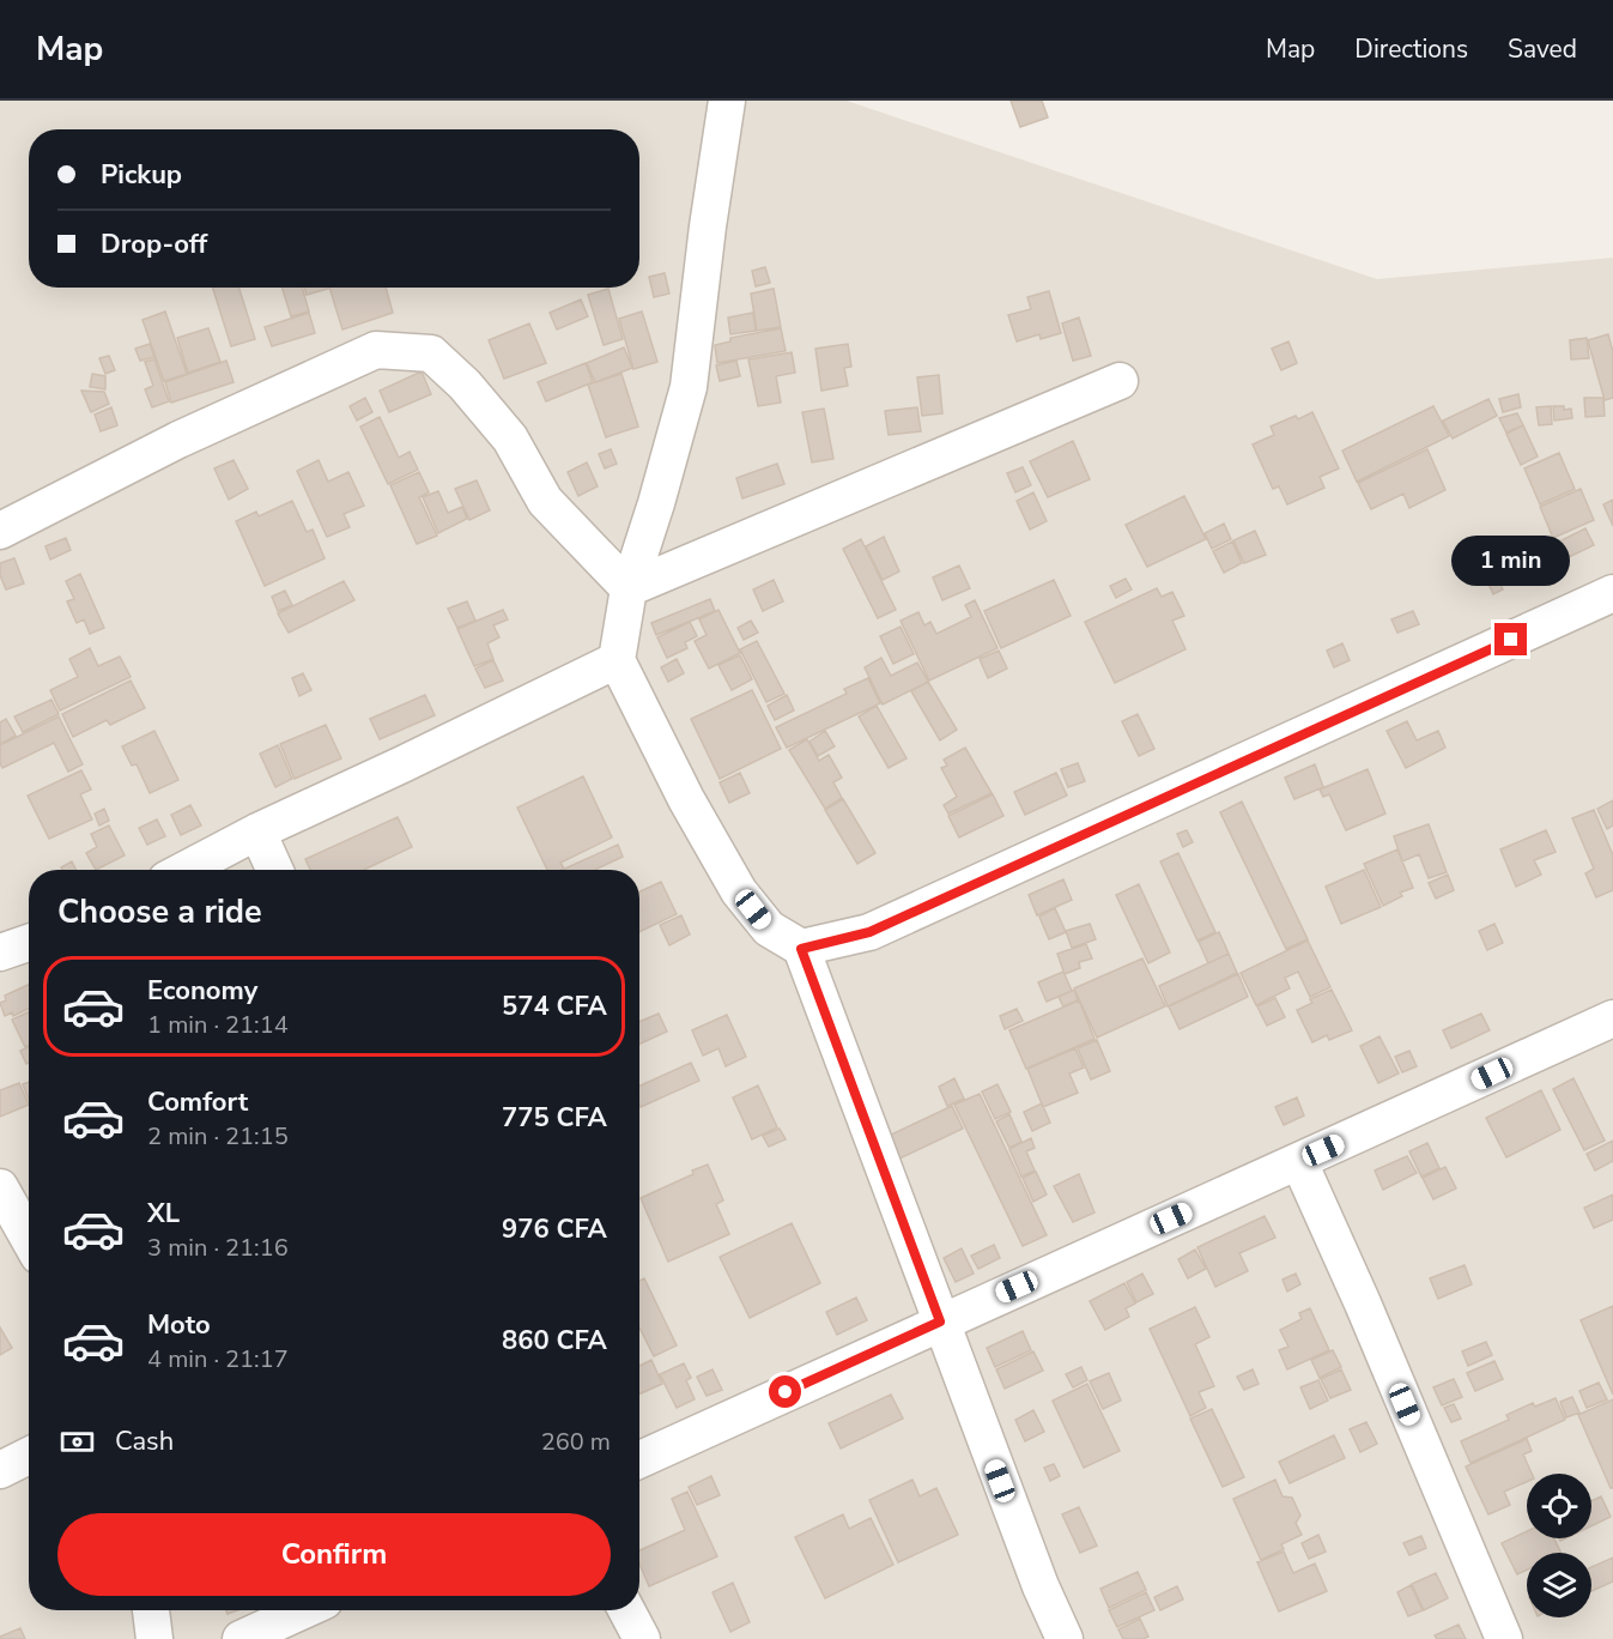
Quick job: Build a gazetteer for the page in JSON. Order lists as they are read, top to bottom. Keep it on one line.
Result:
{"page":{"header":"Map","nav":["Map","Directions","Saved"],"banner":["Pickup","Drop-off"],"bubble":"1 min","heading":"Choose a ride","list":[{"name":"Economy","note":"1 min · 21:14","value":"574 CFA"},{"name":"Comfort","note":"2 min · 21:15","value":"775 CFA"},{"name":"XL","note":"3 min · 21:16","value":"976 CFA"},{"name":"Moto","note":"4 min · 21:17","value":"860 CFA"}],"pay":["Cash","260 m"],"buttons":"Confirm"}}
